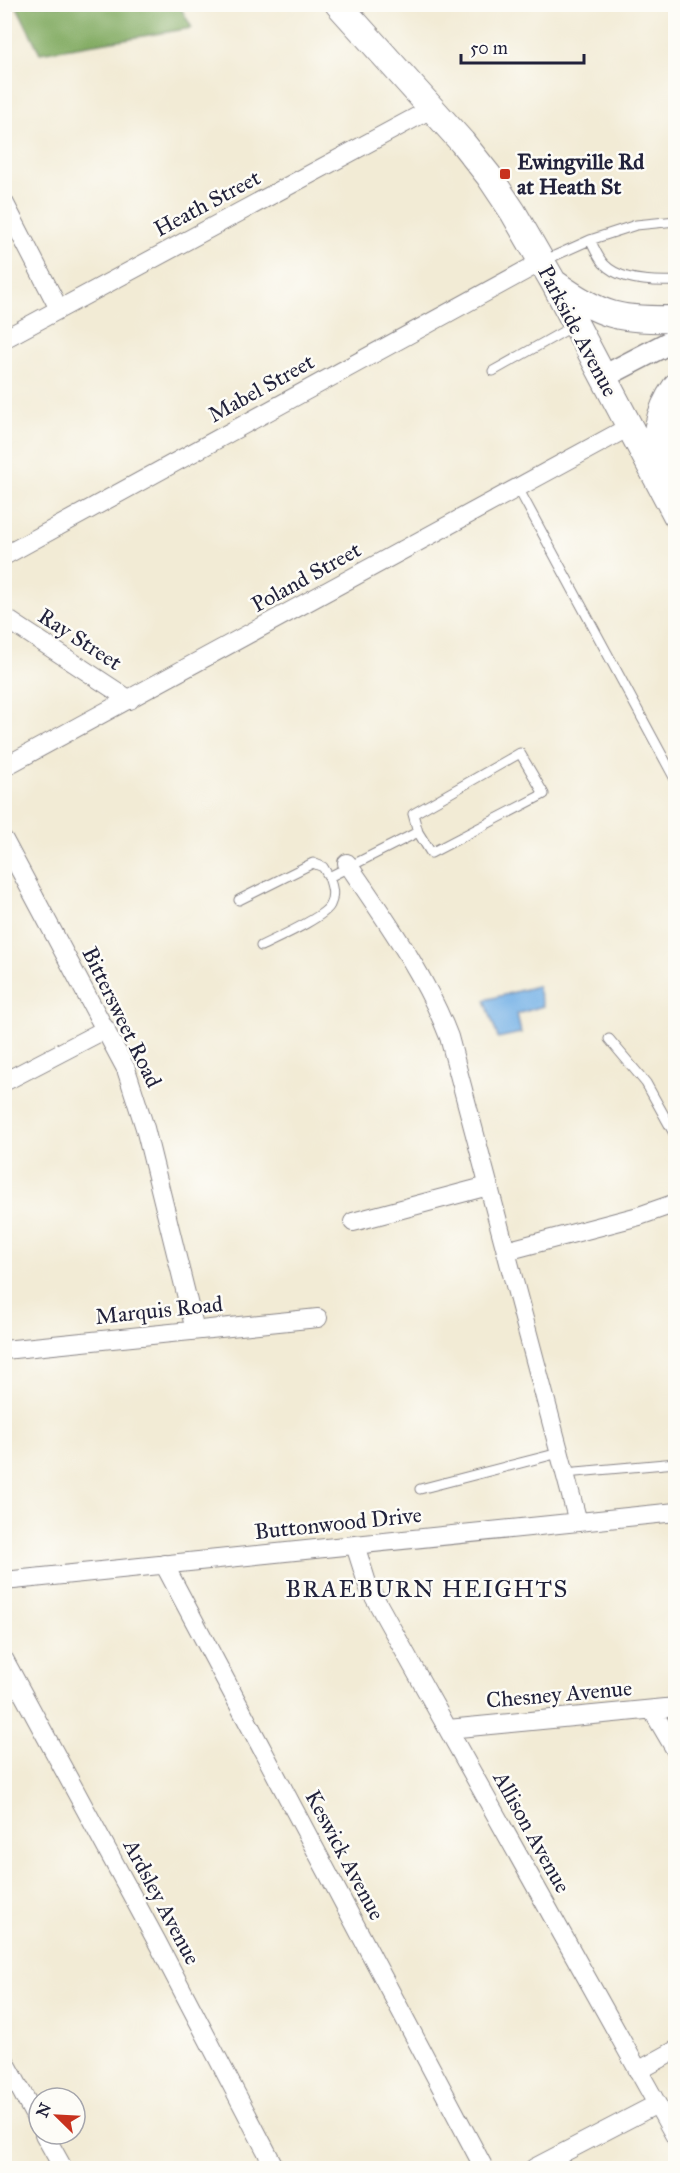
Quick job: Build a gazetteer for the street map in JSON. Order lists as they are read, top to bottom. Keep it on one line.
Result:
{"streets":{"main road":["Parkside Avenue"],"street":["Heath Street","Mabel Street","Poland Street","Ray Street","Bittersweet Road","Marquis Road","Buttonwood Drive","Chesney Avenue","Allison Avenue","Keswick Avenue","Ardsley Avenue"]},"crossings":[["Heath Street","Parkside Avenue"],["Parkside Avenue","Mabel Street"],["Parkside Avenue","Poland Street"],["Poland Street","Ray Street"],["Bittersweet Road","Marquis Road"],["Buttonwood Drive","Allison Avenue"],["Buttonwood Drive","Keswick Avenue"],["Chesney Avenue","Allison Avenue"]],"districts":["BRAEBURN HEIGHTS"],"places":{"transit":["Ewingville Rd at Heath St"]},"scale_bar":"50 m","north":"top left"}
